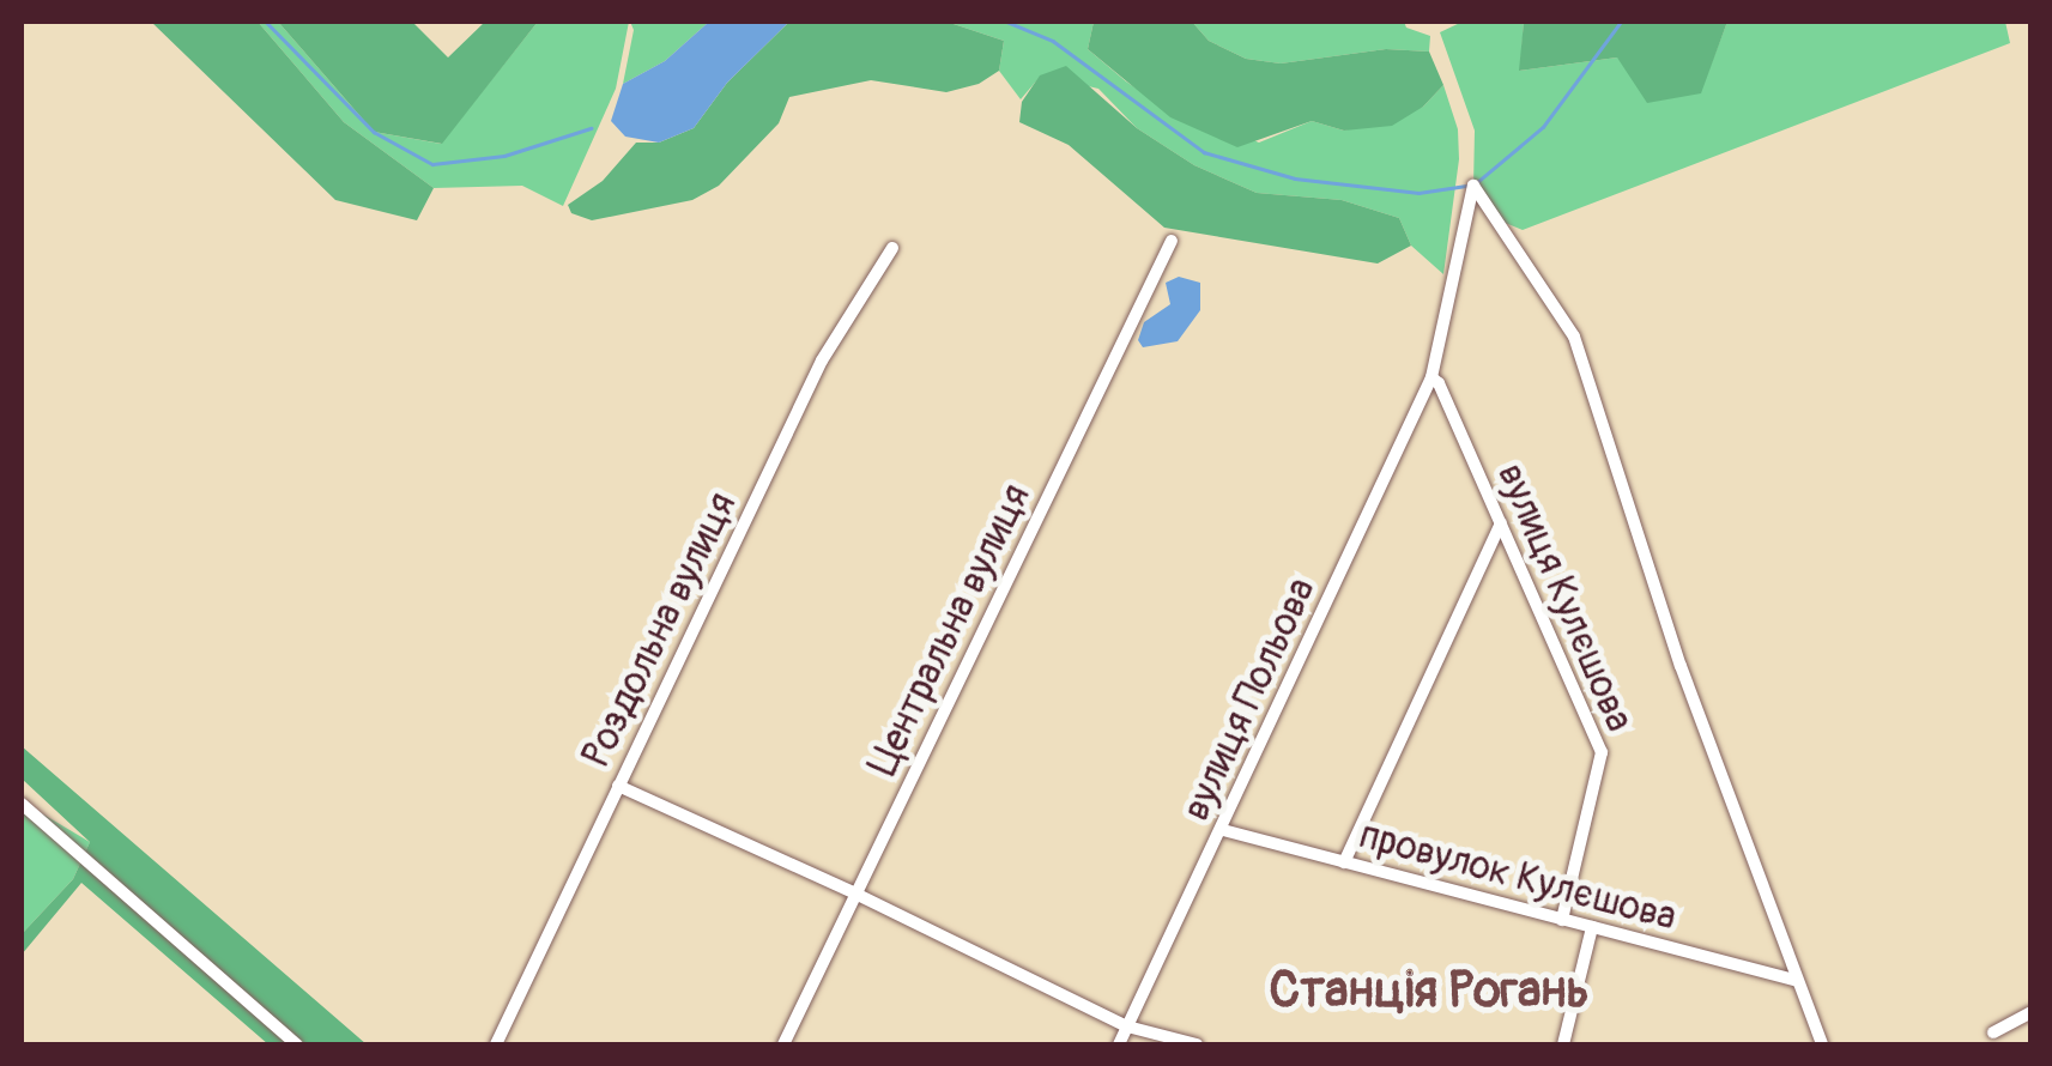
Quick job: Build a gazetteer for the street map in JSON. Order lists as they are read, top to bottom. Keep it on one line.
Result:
{"streets":{"street":["вулиця Кулєшова","Роздольна вулиця","Центральна вулиця","вулиця Польова","провулок Кулєшова"]},"crossings":[["вулиця Кулєшова","вулиця Польова"],["вулиця Кулєшова","провулок Кулєшова"],["вулиця Польова","провулок Кулєшова"]],"districts":["Станція Рогань"]}
